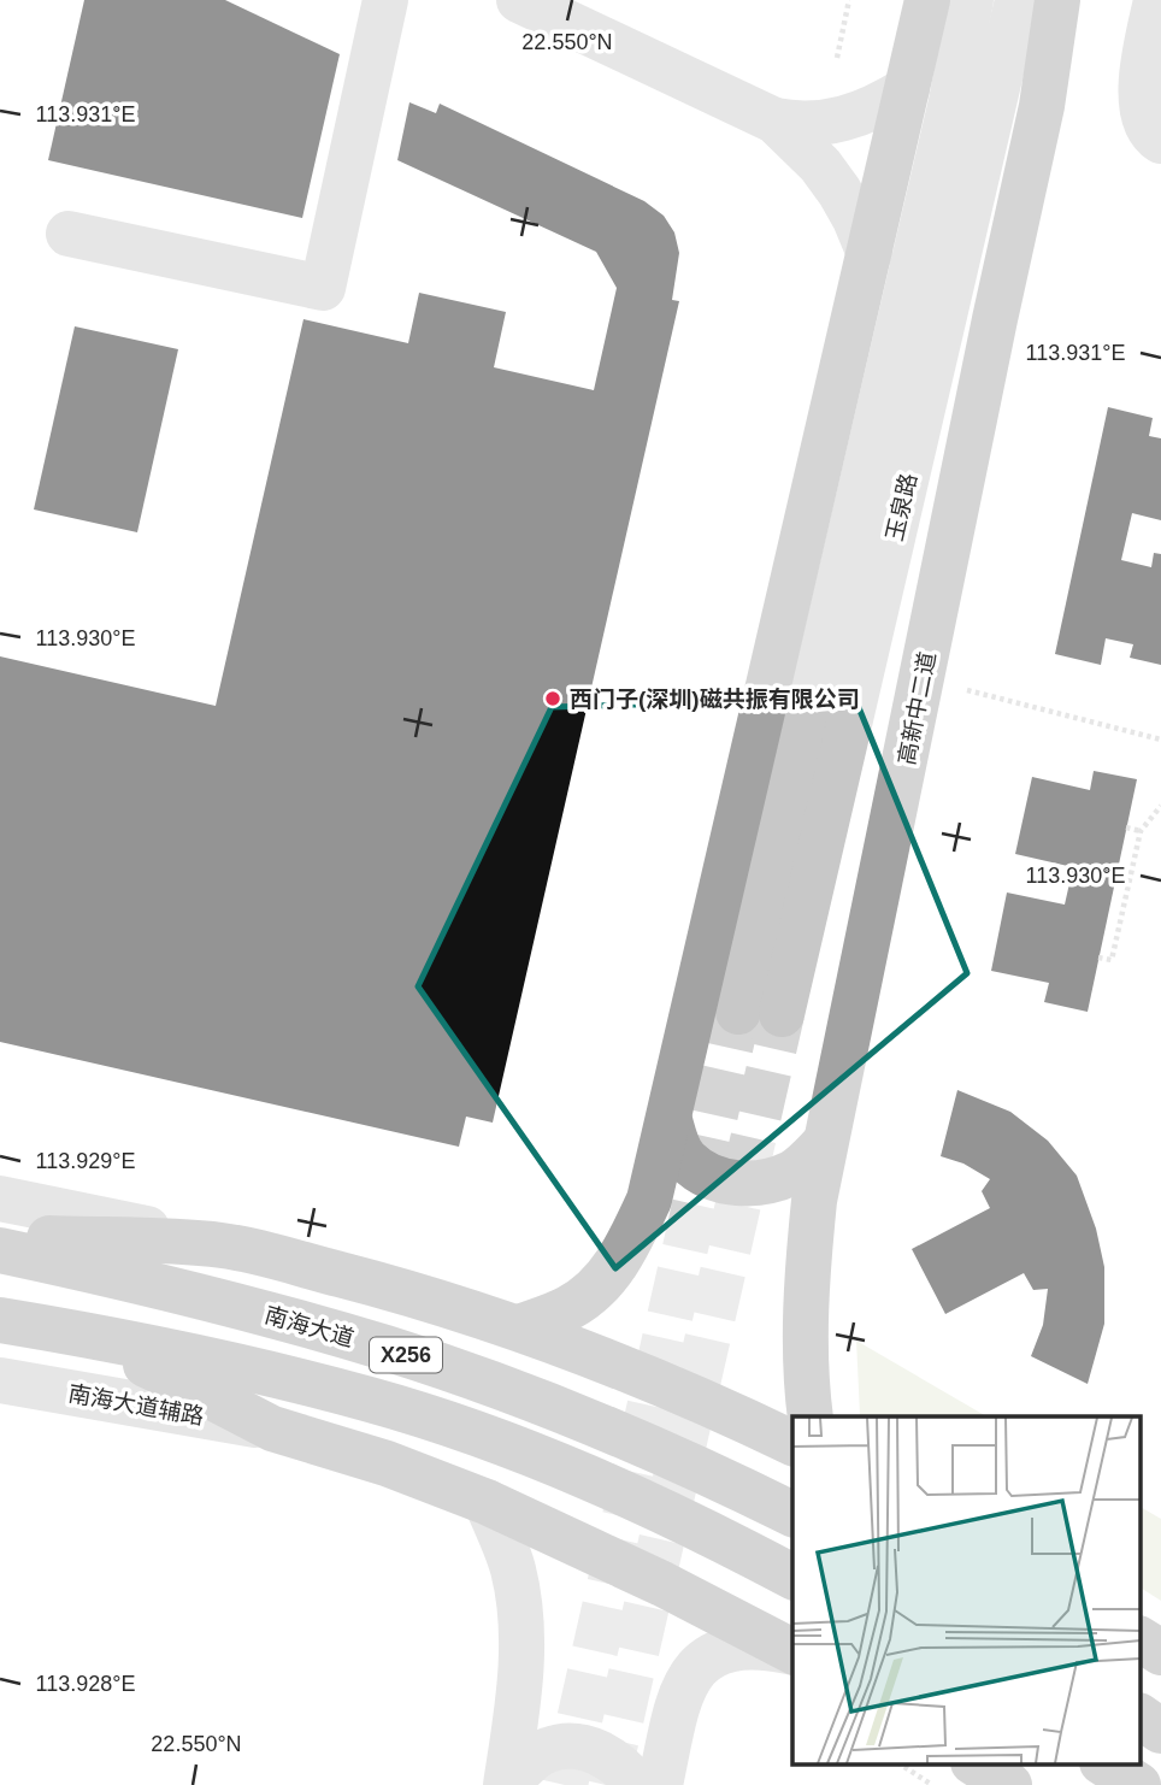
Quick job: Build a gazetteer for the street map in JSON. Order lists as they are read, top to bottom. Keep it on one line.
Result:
{"streets":{"main road":["高新中二道","南海大道","X256"],"street":["玉泉路","南海大道辅路"]},"places":["西门子(深圳)磁共振有限公司"],"coordinates":["22.550°N","113.931°E","113.930°E","113.929°E","113.928°E"]}
